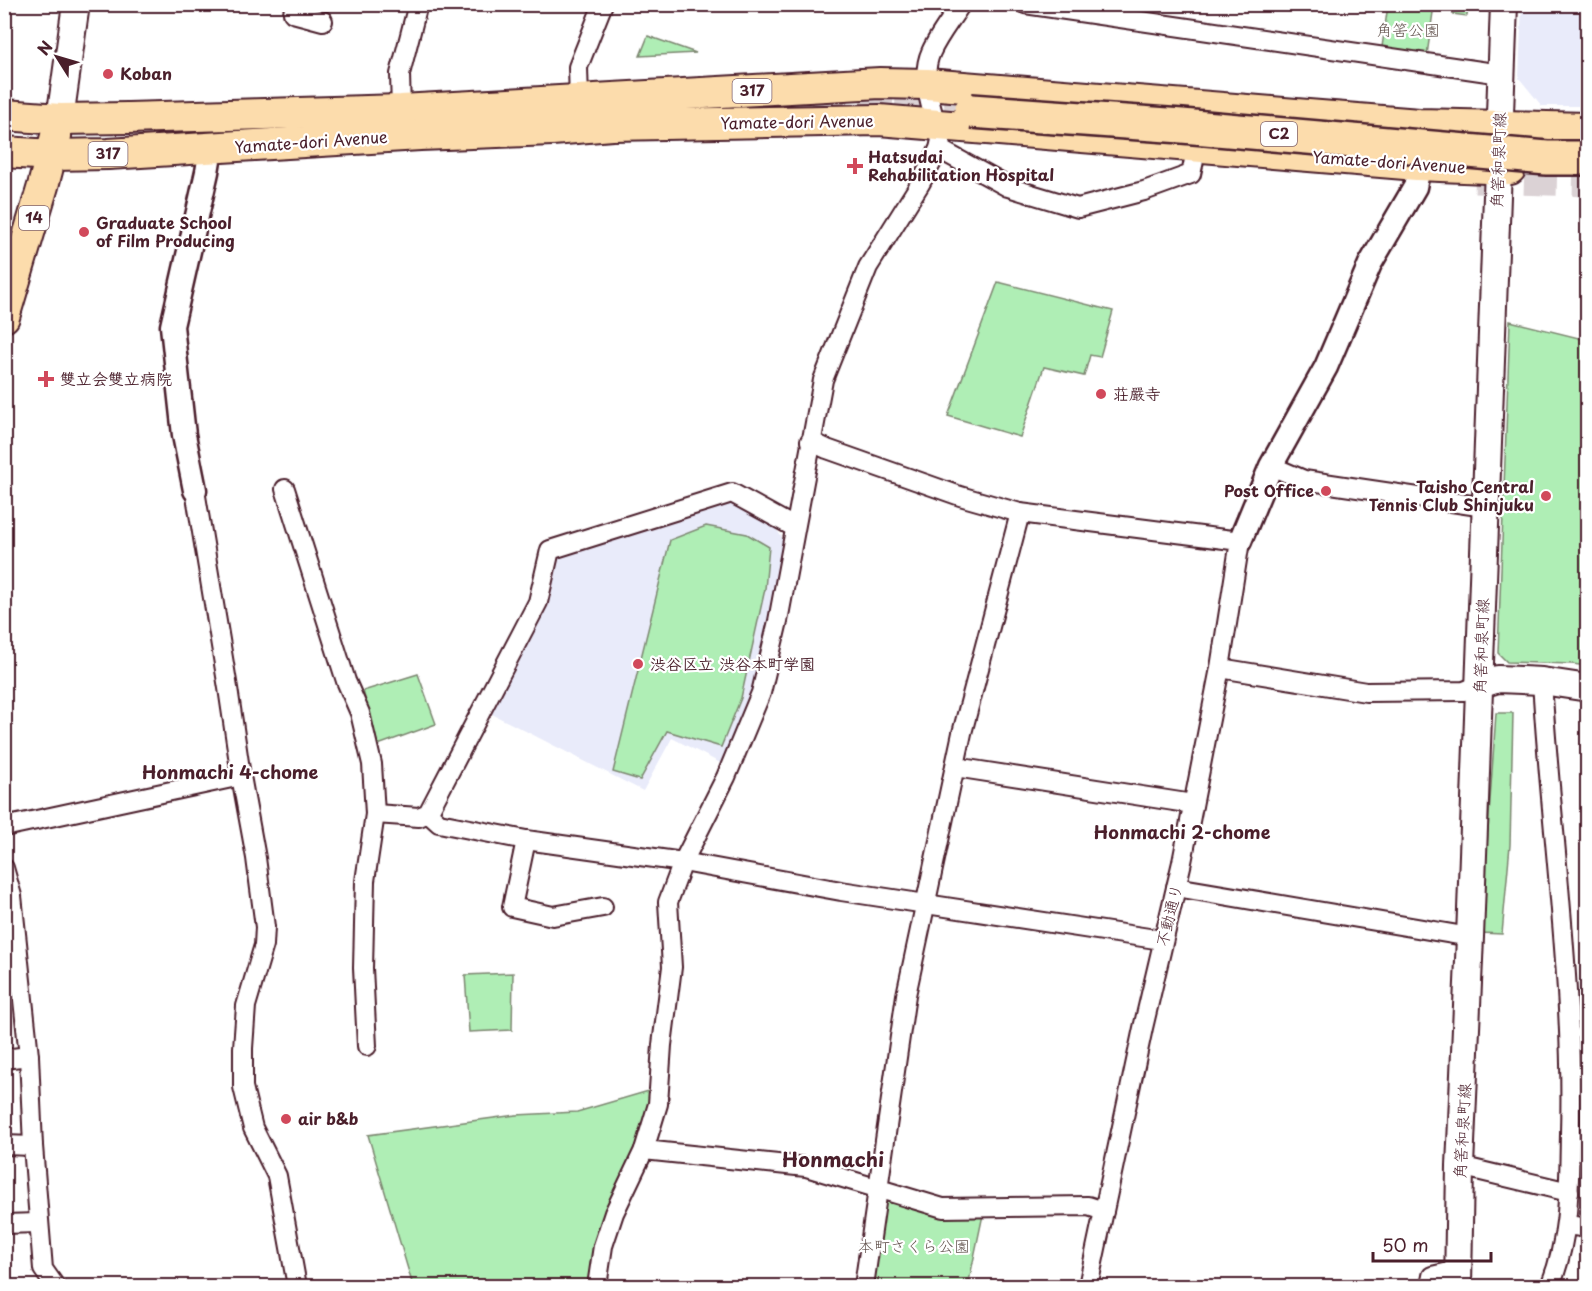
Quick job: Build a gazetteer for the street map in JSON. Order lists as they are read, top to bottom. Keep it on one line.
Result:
{"streets":{"highway":["C2"],"main road":["317","Yamate-dori Avenue","角筈和泉町線","14"],"street":["不動通り"]},"crossings":[["Yamate-dori Avenue","角筈和泉町線"],["Yamate-dori Avenue","14"]],"districts":["Honmachi 4-chome","Honmachi 2-chome","Honmachi"],"parks":["角筈公園","本町さくら公園"],"places":{"other":["Koban","Graduate School of Film Producing","荘嚴寺","Post Office","Taisho Central Tennis Club Shinjuku","渋谷区立 渋谷本町学園","air b&b"],"health":["Hatsudai Rehabilitation Hospital","雙立会雙立病院"]},"scale_bar":"50 m","north":"top left"}
